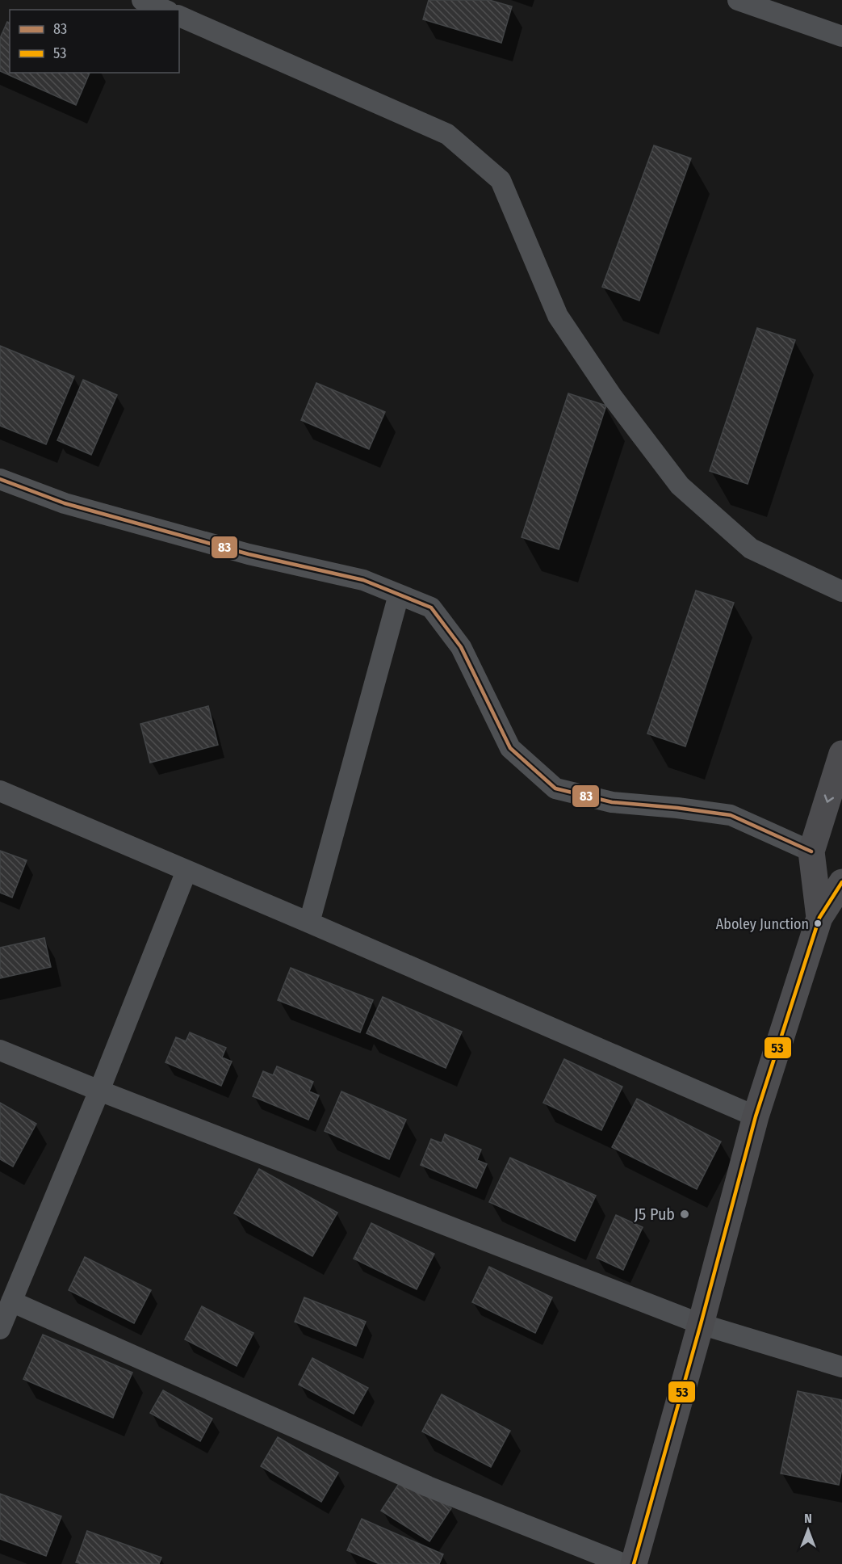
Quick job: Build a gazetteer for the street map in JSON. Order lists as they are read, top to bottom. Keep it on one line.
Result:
{"places":["Aboley Junction","J5 Pub"],"lines":["transit line 83","transit line 53"],"legend":["83","53"],"north":"top"}
